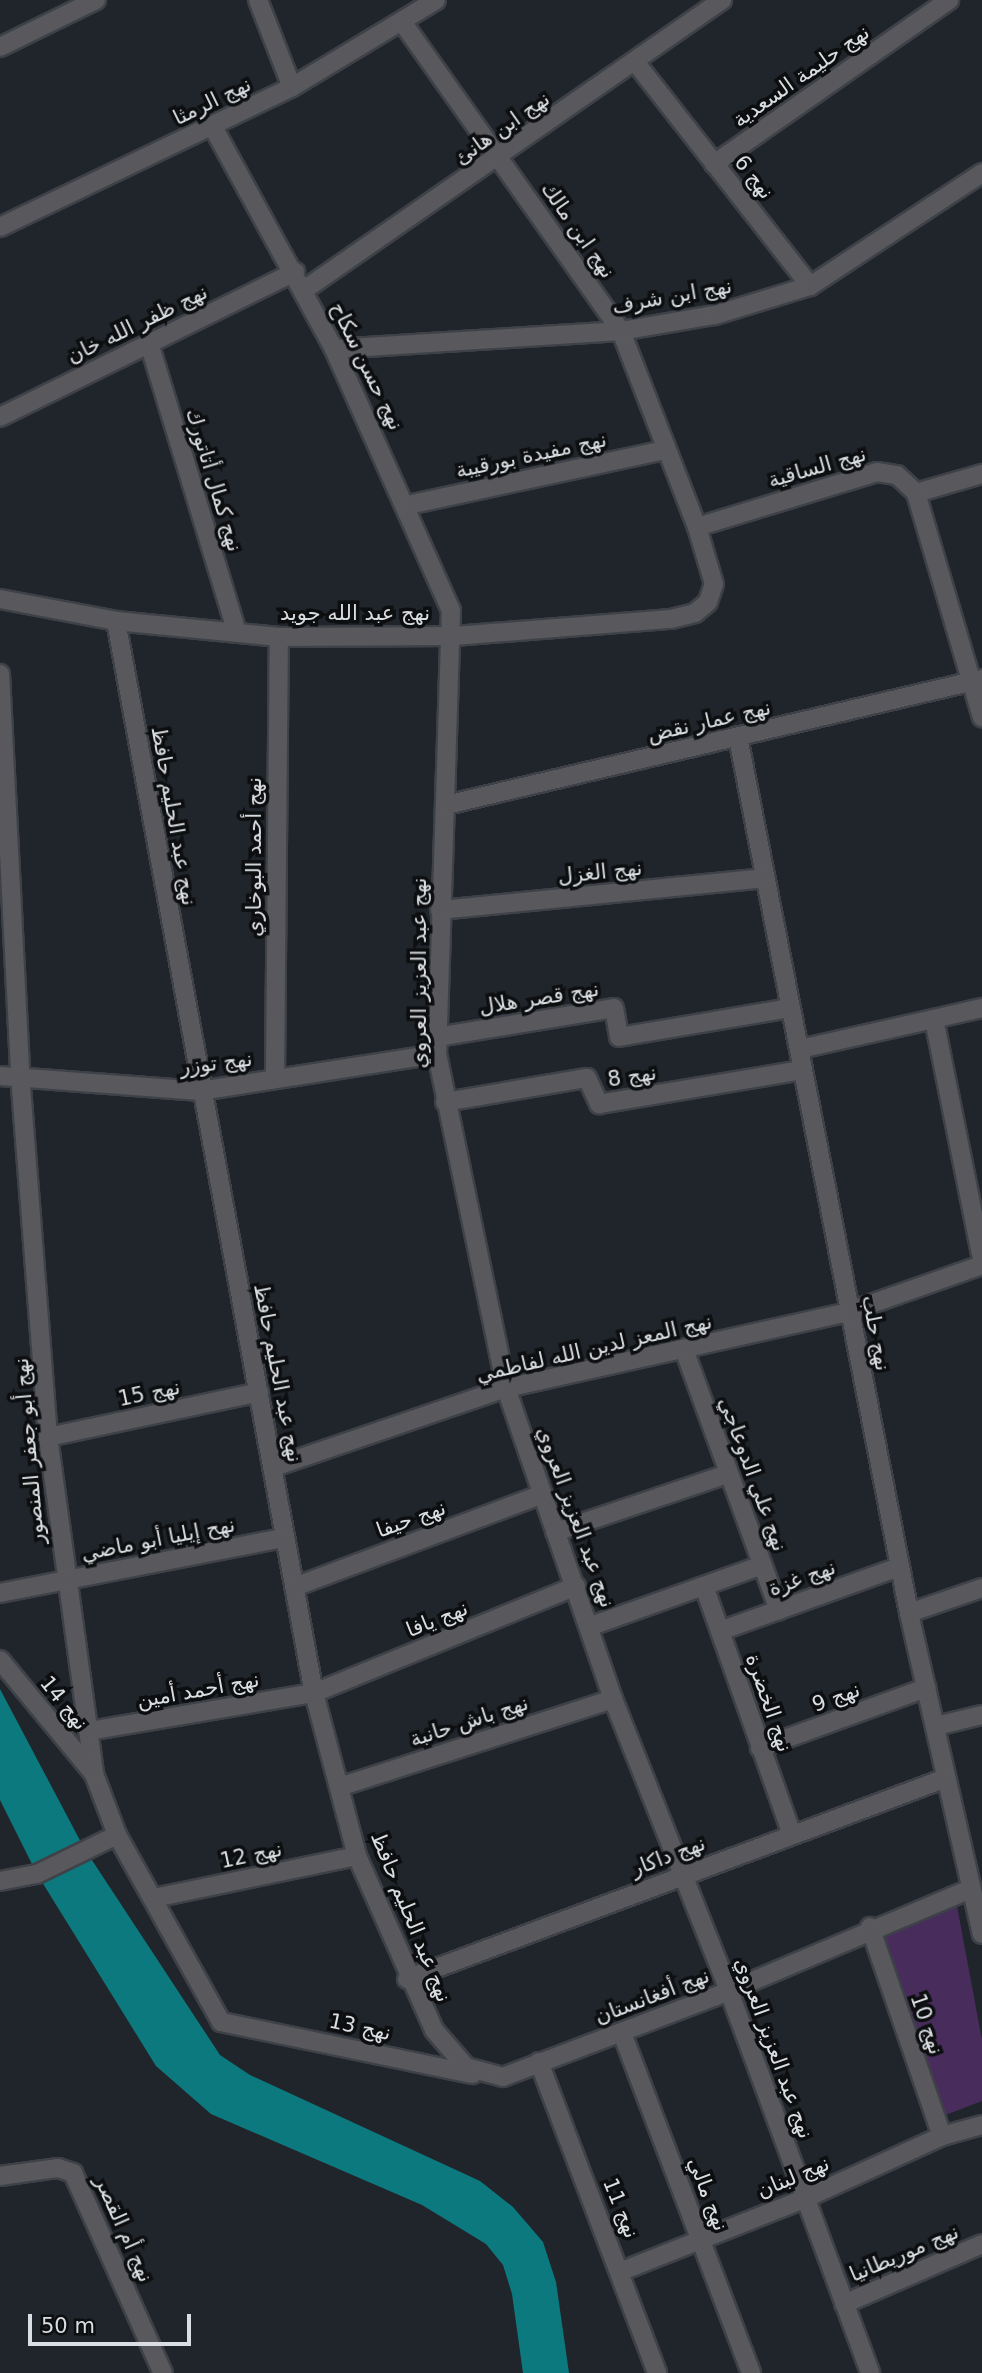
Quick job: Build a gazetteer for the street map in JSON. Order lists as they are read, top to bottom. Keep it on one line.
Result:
{"streets":{"street":["نهج حليمة السعدية","نهج الرمثا","نهج ابن هانئ","نهج 6","نهج ابن مالك","نهج ابن شرف","نهج ظفر الله خان","نهج حسن سكاح","نهج مفيدة بورقيبة","نهج الساقية","نهج كمال أتاتورك","نهج عبد الله جويد","نهج عمار نقض","نهج عبد الحليم حافظ","نهج أحمد البوخاري","نهج الغزل","نهج عبد العزيز العروي","نهج قصر هلال","نهج توزر","نهج 8","نهج حلب","نهج المعز لدين الله لفاطمي","نهج 15","نهج أبو جعفر المنصور","نهج علي الدوعاجي","نهج حيفا","نهح إيليا أبو ماضي","نهج غزة","نهج يافا","نهج أحمد أمين","نهج 9","نهج 14","نهج الخضرة","نهج باش حانبة","نهج 12","نهج داكار","نهج أفغانستان","نهج 10","نهج 13","نهج لبنان","نهج مالي","نهج 11","نهج أم القصر","نهج موريطانيا"]},"crossings":[["نهج حليمة السعدية","نهج 6"],["نهج الرمثا","نهج ابن مالك"],["نهج الرمثا","نهج حسن سكاح"],["نهج ابن هانئ","نهج 6"],["نهج ابن هانئ","نهج ابن مالك"],["نهج ابن هانئ","نهج حسن سكاح"],["نهج 6","نهج ابن شرف"],["نهج ابن مالك","نهج ابن شرف"],["نهج ابن مالك","نهج مفيدة بورقيبة"],["نهج ابن مالك","نهج الساقية"],["نهج ابن مالك","نهج عبد الله جويد"],["نهج ابن شرف","نهج حسن سكاح"],["نهج ظفر الله خان","نهج حسن سكاح"],["نهج ظفر الله خان","نهج كمال أتاتورك"],["نهج حسن سكاح","نهج مفيدة بورقيبة"],["نهج حسن سكاح","نهج عبد الله جويد"],["نهج حسن سكاح","نهج عبد العزيز العروي"],["نهج كمال أتاتورك","نهج عبد الله جويد"],["نهج عبد الله جويد","نهج عبد الحليم حافظ"],["نهج عبد الله جويد","نهج أحمد البوخاري"],["نهج عبد الله جويد","نهج عبد العزيز العروي"],["نهج عمار نقض","نهج عبد العزيز العروي"],["نهج عمار نقض","نهج حلب"],["نهج عبد الحليم حافظ","نهج توزر"],["نهج عبد الحليم حافظ","نهج المعز لدين الله لفاطمي"],["نهج عبد الحليم حافظ","نهج 15"],["نهج عبد الحليم حافظ","نهج حيفا"],["نهج عبد الحليم حافظ","نهح إيليا أبو ماضي"],["نهج عبد الحليم حافظ","نهج يافا"],["نهج عبد الحليم حافظ","نهج أحمد أمين"],["نهج عبد الحليم حافظ","نهج باش حانبة"],["نهج عبد الحليم حافظ","نهج 12"],["نهج عبد الحليم حافظ","نهج داكار"],["نهج عبد الحليم حافظ","نهج أفغانستان"],["نهج عبد الحليم حافظ","نهج 13"],["نهج أحمد البوخاري","نهج توزر"],["نهج الغزل","نهج عبد العزيز العروي"],["نهج الغزل","نهج حلب"],["نهج عبد العزيز العروي","نهج قصر هلال"],["نهج عبد العزيز العروي","نهج توزر"],["نهج عبد العزيز العروي","نهج 8"],["نهج عبد العزيز العروي","نهج المعز لدين الله لفاطمي"],["نهج عبد العزيز العروي","نهج حيفا"],["نهج عبد العزيز العروي","نهج يافا"],["نهج عبد العزيز العروي","نهج باش حانبة"],["نهج عبد العزيز العروي","نهج داكار"],["نهج عبد العزيز العروي","نهج أفغانستان"],["نهج عبد العزيز العروي","نهج لبنان"],["نهج عبد العزيز العروي","نهج موريطانيا"],["نهج قصر هلال","نهج توزر"],["نهج قصر هلال","نهج حلب"],["نهج توزر","نهج أبو جعفر المنصور"],["نهج 8","نهج حلب"],["نهج حلب","نهج المعز لدين الله لفاطمي"],["نهج حلب","نهج غزة"],["نهج حلب","نهج 9"],["نهج حلب","نهج داكار"],["نهج حلب","نهج أفغانستان"],["نهج المعز لدين الله لفاطمي","نهج علي الدوعاجي"],["نهج 15","نهج أبو جعفر المنصور"],["نهج أبو جعفر المنصور","نهح إيليا أبو ماضي"],["نهج أبو جعفر المنصور","نهج أحمد أمين"],["نهج أبو جعفر المنصور","نهج 14"],["نهج أبو جعفر المنصور","نهج 12"],["نهج أبو جعفر المنصور","نهج 13"],["نهج علي الدوعاجي","نهج غزة"],["نهج غزة","نهج الخضرة"],["نهج يافا","نهج أحمد أمين"],["نهج 9","نهج الخضرة"],["نهج الخضرة","نهج داكار"],["نهج أفغانستان","نهج 10"],["نهج أفغانستان","نهج 13"],["نهج أفغانستان","نهج مالي"],["نهج أفغانستان","نهج 11"],["نهج 10","نهج لبنان"],["نهج لبنان","نهج مالي"],["نهج لبنان","نهج 11"]],"scale_bar":"50 m"}
